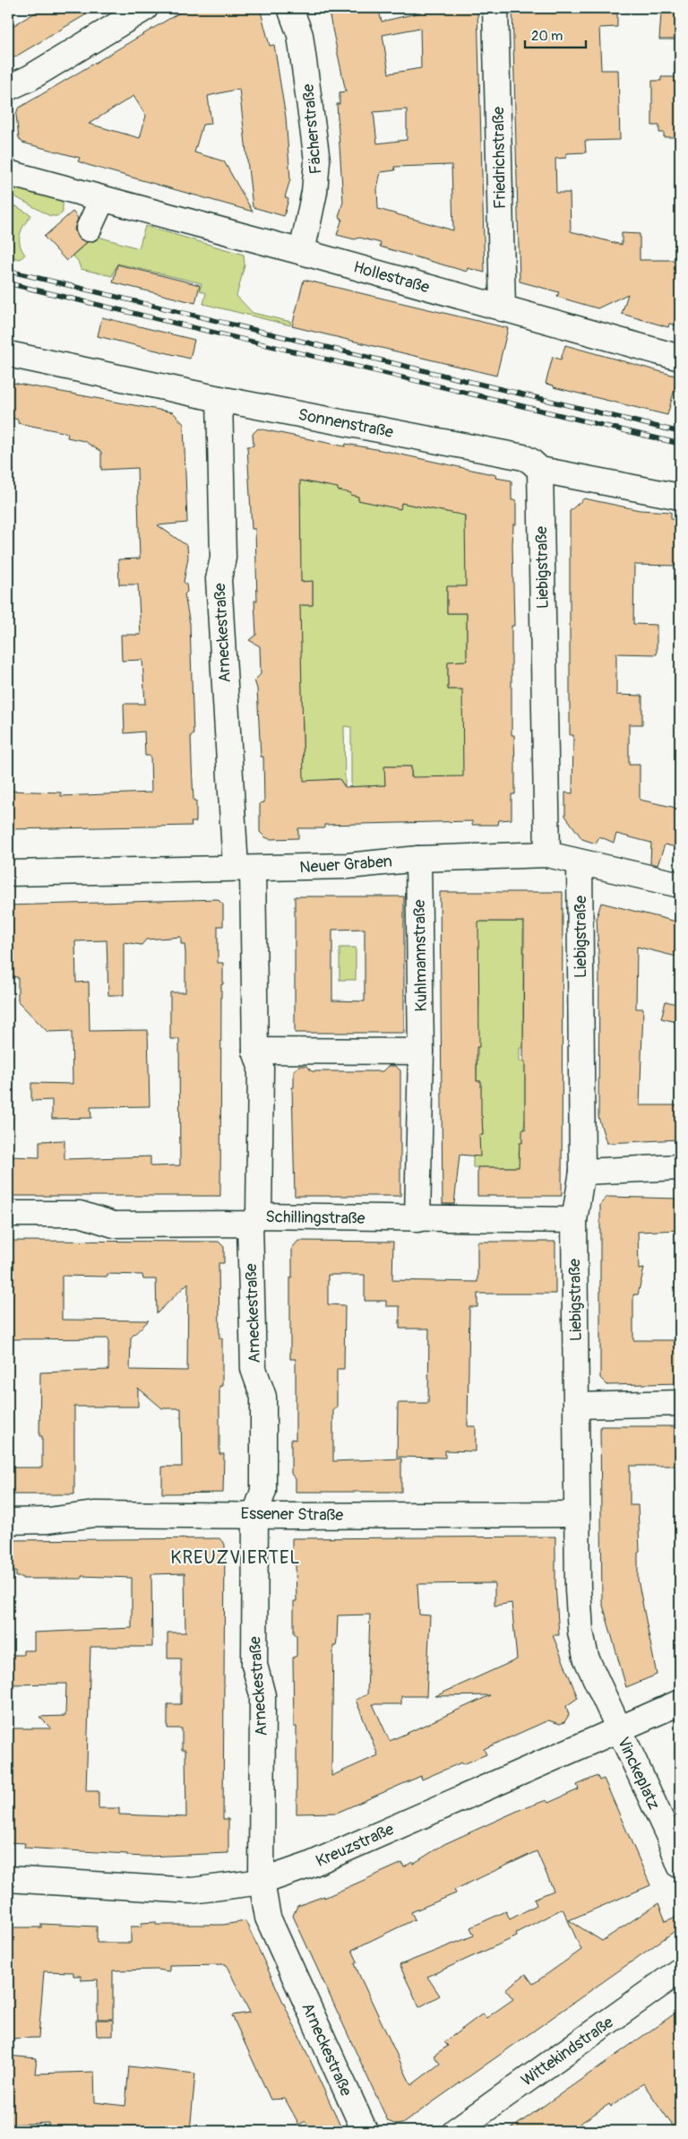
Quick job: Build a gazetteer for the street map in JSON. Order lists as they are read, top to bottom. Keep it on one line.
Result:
{"streets":{"street":["Fächerstraße","Friedrichstraße","Hollestraße","Sonnenstraße","Liebigstraße","Arneckestraße","Neuer Graben","Kuhlmannstraße","Schillingstraße","Essener Straße","Vinckeplatz","Kreuzstraße","Wittekindstraße"]},"crossings":[["Fächerstraße","Hollestraße"],["Friedrichstraße","Hollestraße"],["Sonnenstraße","Liebigstraße"],["Sonnenstraße","Arneckestraße"],["Liebigstraße","Neuer Graben"],["Liebigstraße","Schillingstraße"],["Liebigstraße","Essener Straße"],["Liebigstraße","Vinckeplatz"],["Liebigstraße","Kreuzstraße"],["Arneckestraße","Neuer Graben"],["Arneckestraße","Schillingstraße"],["Arneckestraße","Essener Straße"],["Arneckestraße","Kreuzstraße"],["Neuer Graben","Kuhlmannstraße"],["Kuhlmannstraße","Schillingstraße"],["Vinckeplatz","Kreuzstraße"]],"districts":["KREUZVIERTEL"],"scale_bar":"20 m"}
